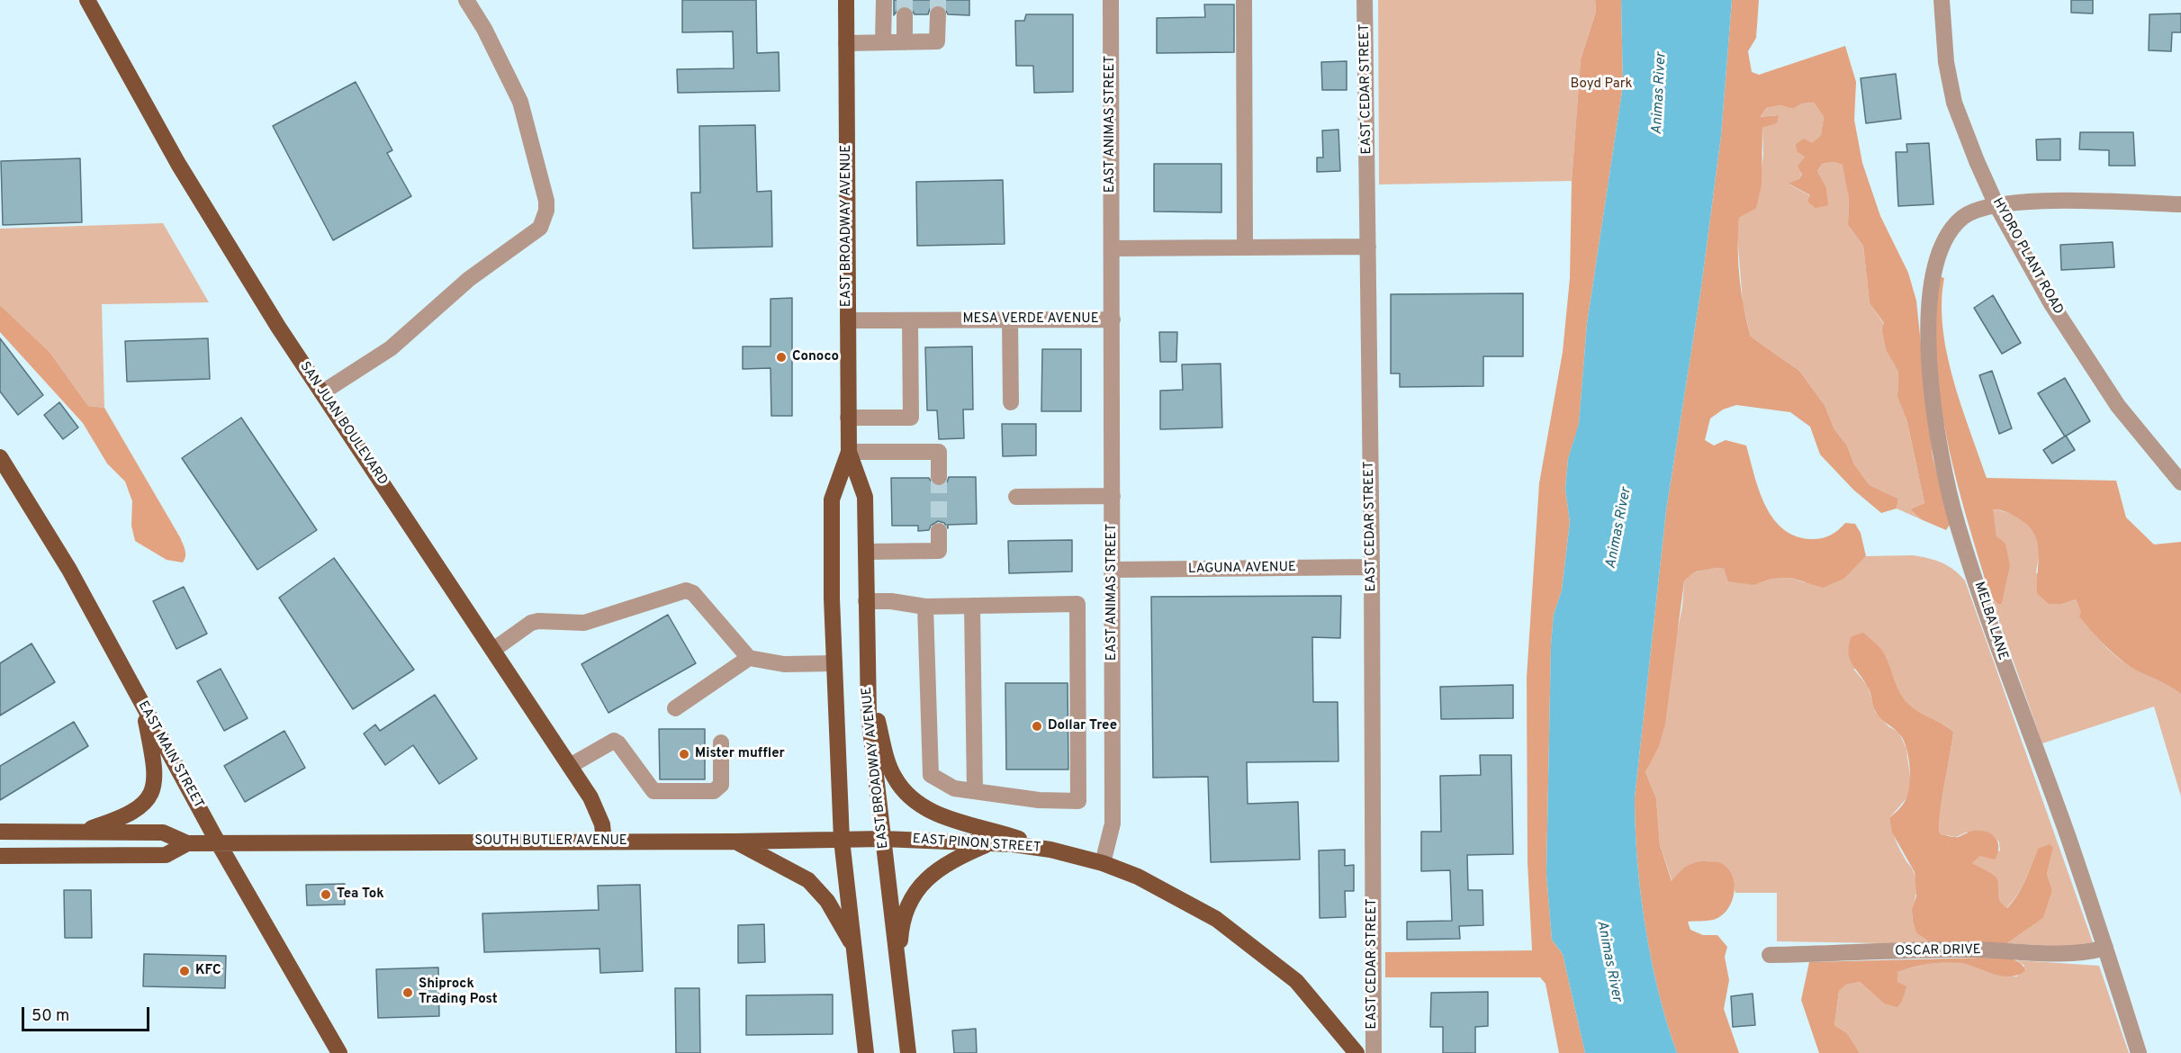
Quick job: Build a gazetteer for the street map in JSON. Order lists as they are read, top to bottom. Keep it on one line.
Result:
{"streets":{"main road":["EAST BROADWAY AVENUE","SAN JUAN BOULEVARD","EAST MAIN STREET","SOUTH BUTLER AVENUE","EAST PINON STREET"],"street":["EAST CEDAR STREET","EAST ANIMAS STREET","HYDRO PLANT ROAD","MESA VERDE AVENUE","LAGUNA AVENUE","MELBA LANE","OSCAR DRIVE"]},"crossings":[["EAST CEDAR STREET","LAGUNA AVENUE"],["EAST ANIMAS STREET","MESA VERDE AVENUE"],["EAST ANIMAS STREET","LAGUNA AVENUE"],["EAST ANIMAS STREET","EAST PINON STREET"],["EAST BROADWAY AVENUE","MESA VERDE AVENUE"],["EAST BROADWAY AVENUE","SOUTH BUTLER AVENUE"],["EAST BROADWAY AVENUE","EAST PINON STREET"],["HYDRO PLANT ROAD","MELBA LANE"],["SAN JUAN BOULEVARD","SOUTH BUTLER AVENUE"],["MELBA LANE","OSCAR DRIVE"],["EAST MAIN STREET","SOUTH BUTLER AVENUE"],["SOUTH BUTLER AVENUE","EAST PINON STREET"]],"water":["Animas River"],"parks":["Boyd Park"],"places":["Conoco","Dollar Tree","Mister muffler","Tea Tok","KFC","Shiprock Trading Post"],"scale_bar":"50 m"}
